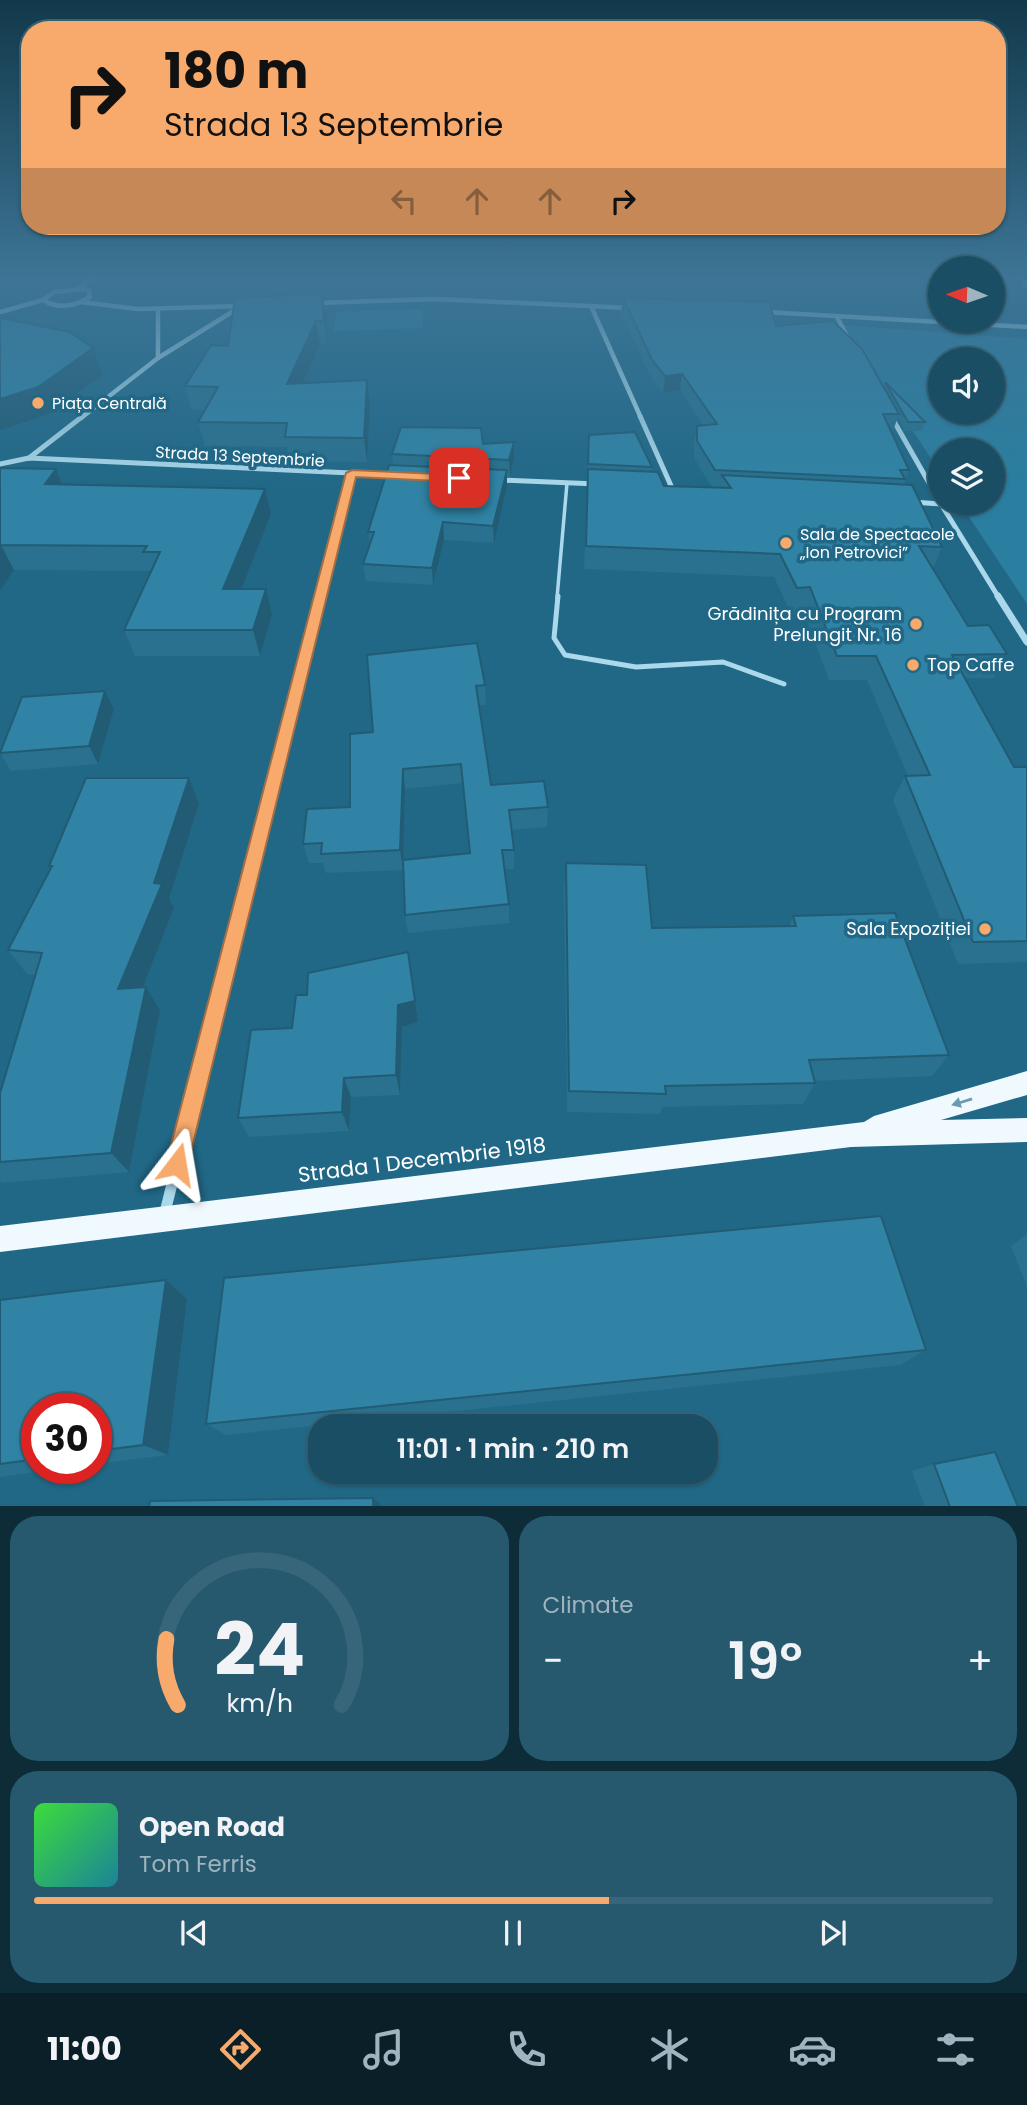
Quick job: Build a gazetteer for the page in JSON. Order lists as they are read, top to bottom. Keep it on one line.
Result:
{"streets":{"main road":["Strada 1 Decembrie 1918"],"street":["Strada 13 Septembrie"]},"places":["Piața Centrală","Sala de Spectacole „Ion Petrovici”","Grădinița cu Program Prelungit Nr. 16","Top Caffe","Sala Expoziției"],"north":"left","page":{"turn":["180 m","Strada 13 Septembrie"],"limit":"30","trip":"11:01 · 1 min · 210 m","tile":"Climate","heat":["−","19°","+"],"song":["Open Road","Tom Ferris"],"tabs":"11:00","gauge":["24","km/h"]}}
